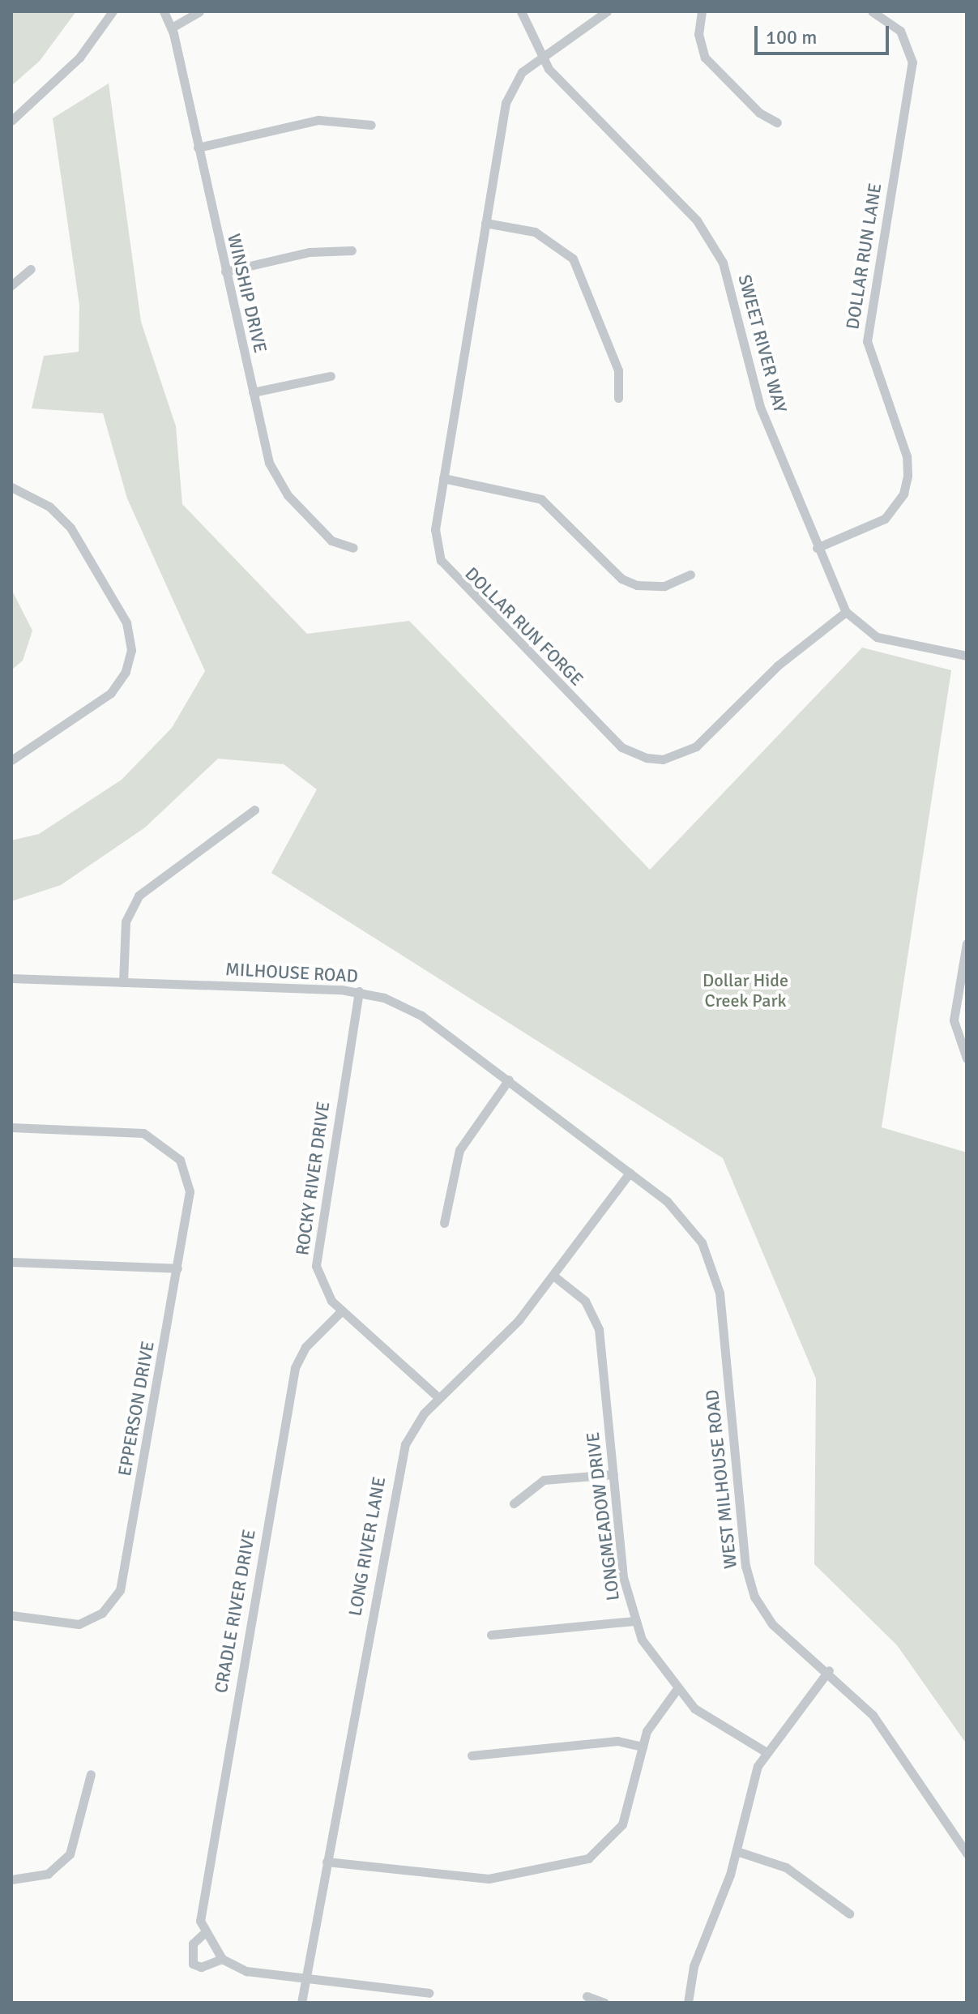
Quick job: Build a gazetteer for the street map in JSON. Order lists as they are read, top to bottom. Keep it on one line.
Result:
{"streets":{"street":["DOLLAR RUN LANE","WINSHIP DRIVE","SWEET RIVER WAY","DOLLAR RUN FORGE","MILHOUSE ROAD","ROCKY RIVER DRIVE","EPPERSON DRIVE","WEST MILHOUSE ROAD","LONGMEADOW DRIVE","LONG RIVER LANE","CRADLE RIVER DRIVE"]},"crossings":[["DOLLAR RUN LANE","SWEET RIVER WAY"],["SWEET RIVER WAY","DOLLAR RUN FORGE"],["MILHOUSE ROAD","ROCKY RIVER DRIVE"],["MILHOUSE ROAD","WEST MILHOUSE ROAD"],["MILHOUSE ROAD","LONG RIVER LANE"],["ROCKY RIVER DRIVE","LONG RIVER LANE"],["ROCKY RIVER DRIVE","CRADLE RIVER DRIVE"],["WEST MILHOUSE ROAD","LONG RIVER LANE"],["LONGMEADOW DRIVE","LONG RIVER LANE"]],"parks":["Dollar Hide Creek Park"],"scale_bar":"100 m"}
